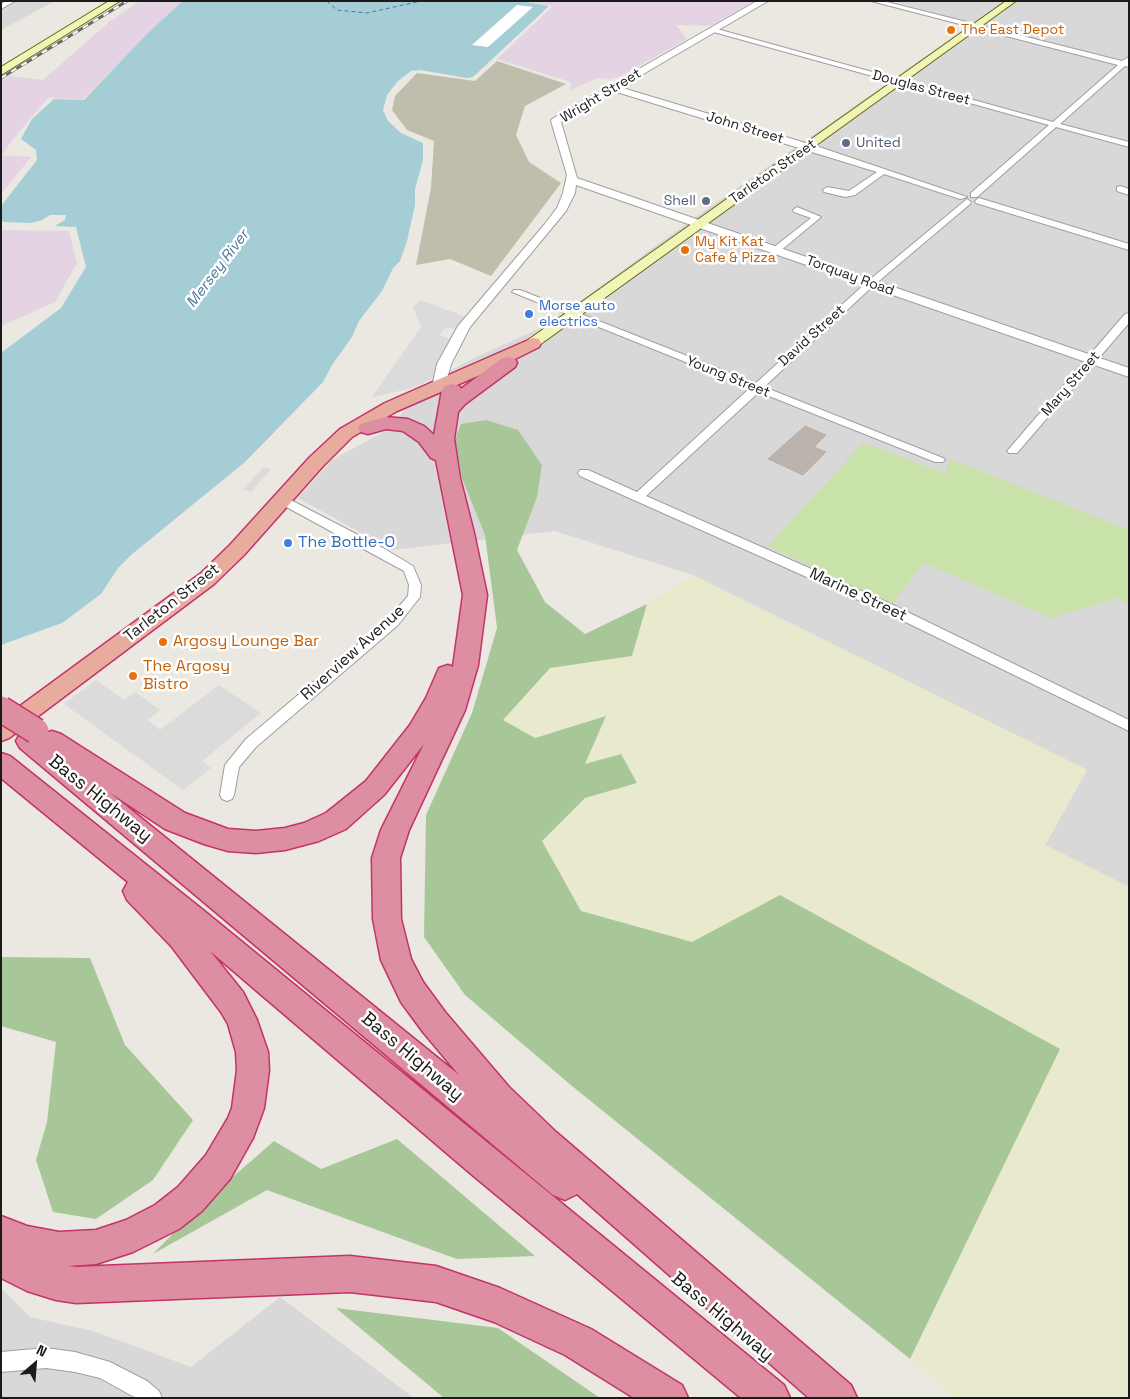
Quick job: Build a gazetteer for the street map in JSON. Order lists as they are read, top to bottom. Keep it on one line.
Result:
{"streets":{"highway":["Tarleton Street","Bass Highway"],"street":["Douglas Street","Wright Street","John Street","Torquay Road","David Street","Young Street","Mary Street","Marine Street","Riverview Avenue"]},"crossings":[["Douglas Street","Wright Street"],["Douglas Street","Tarleton Street"],["Douglas Street","David Street"],["Wright Street","John Street"],["Wright Street","Tarleton Street"],["Wright Street","Torquay Road"],["John Street","Tarleton Street"],["John Street","David Street"],["Tarleton Street","Torquay Road"],["Tarleton Street","Young Street"],["Tarleton Street","Riverview Avenue"],["Torquay Road","David Street"],["Torquay Road","Mary Street"],["David Street","Young Street"],["David Street","Marine Street"]],"water":["Mersey River"],"places":["The East Depot","United","Shell","My Kit Kat Cafe & Pizza","Morse auto electrics","The Bottle-O","Argosy Lounge Bar","The Argosy Bistro"],"north":"top right"}
